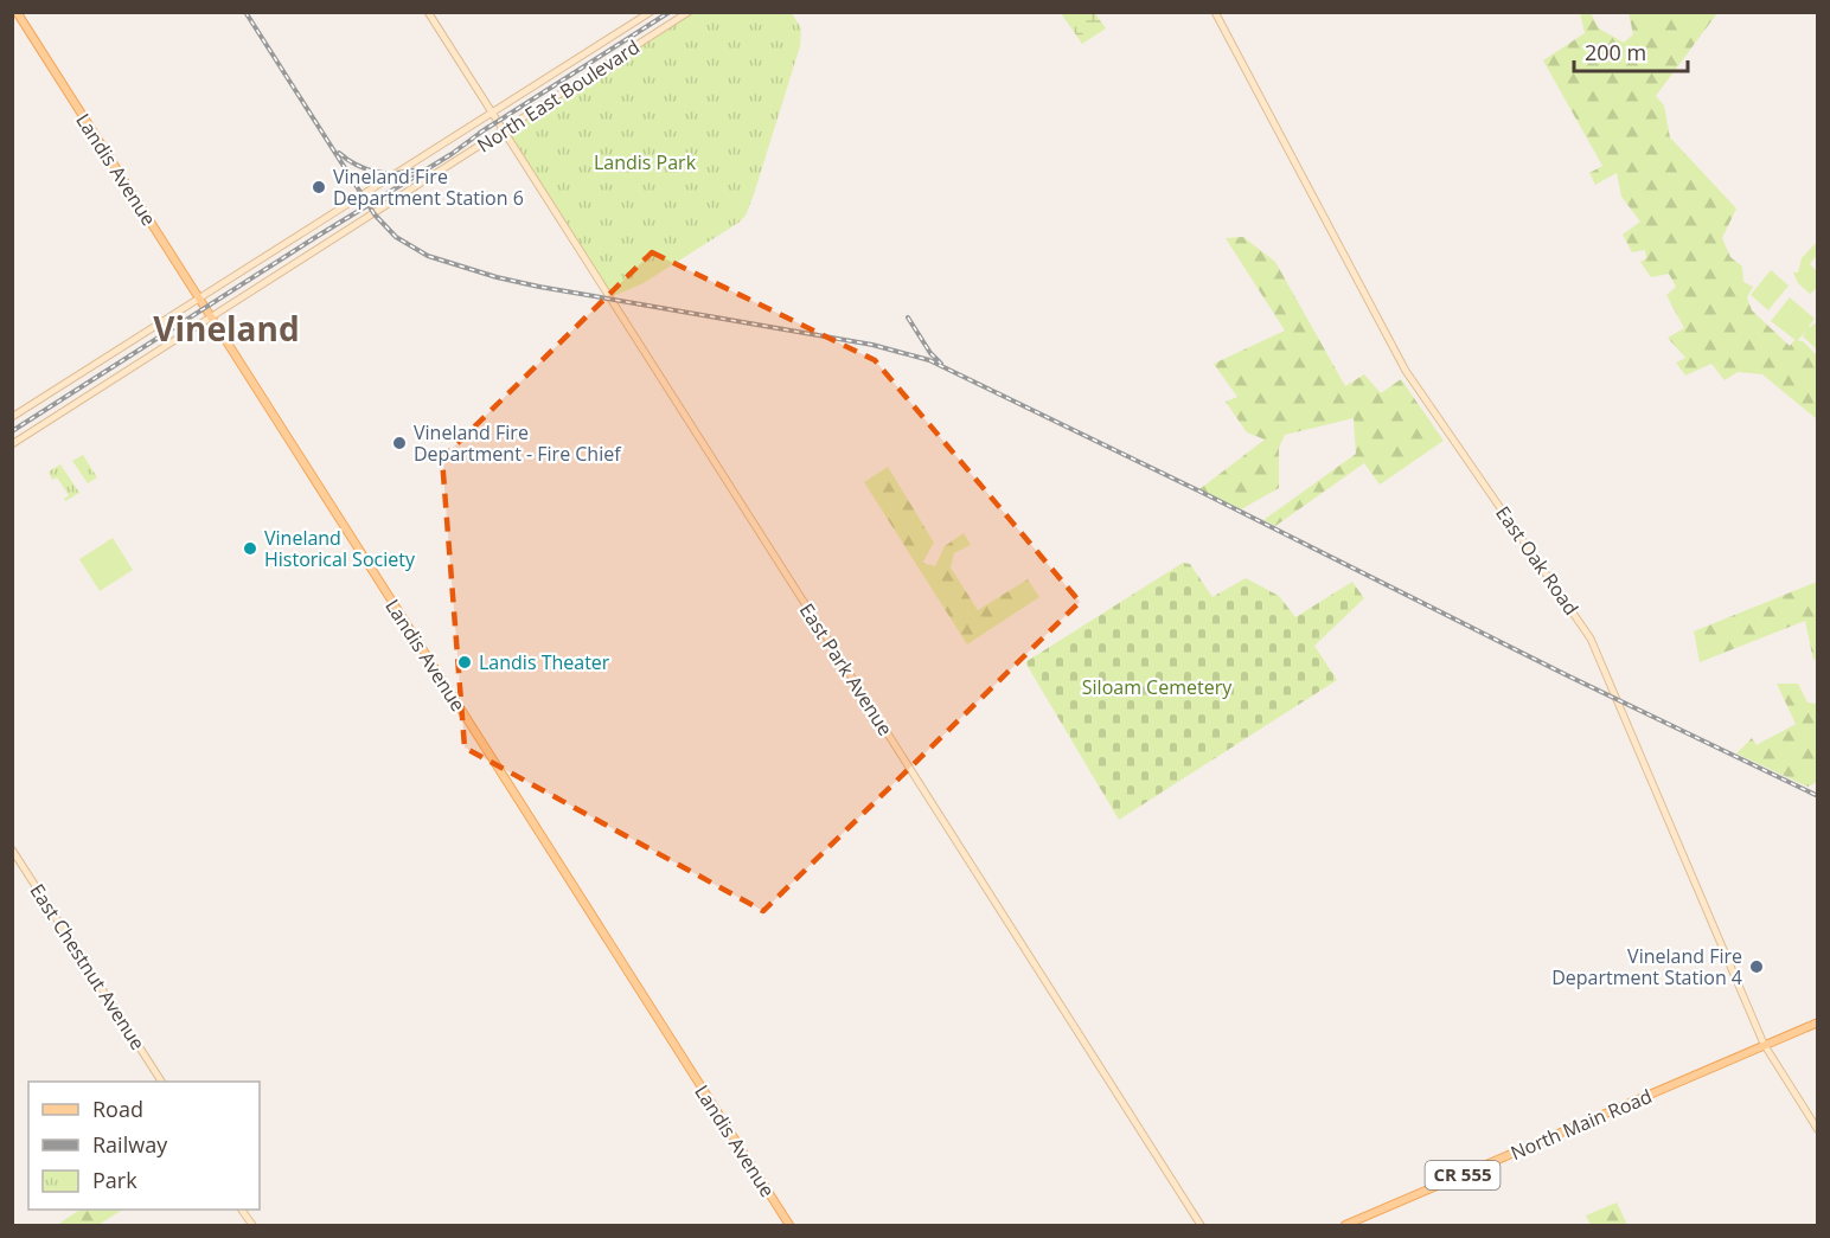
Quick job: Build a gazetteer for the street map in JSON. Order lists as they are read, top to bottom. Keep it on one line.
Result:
{"streets":{"main road":["North East Boulevard","Landis Avenue","East Oak Road","East Park Avenue","East Chestnut Avenue","North Main Road","CR 555"]},"crossings":[["North East Boulevard","Landis Avenue"],["North East Boulevard","East Park Avenue"],["East Oak Road","North Main Road"]],"districts":["Vineland"],"parks":["Landis Park","Siloam Cemetery"],"places":["Vineland Fire Department Station 6","Vineland Fire Department - Fire Chief","Vineland Historical Society","Landis Theater","Vineland Fire Department Station 4"],"legend":["Road","Railway","Park"],"scale_bar":"200 m"}
